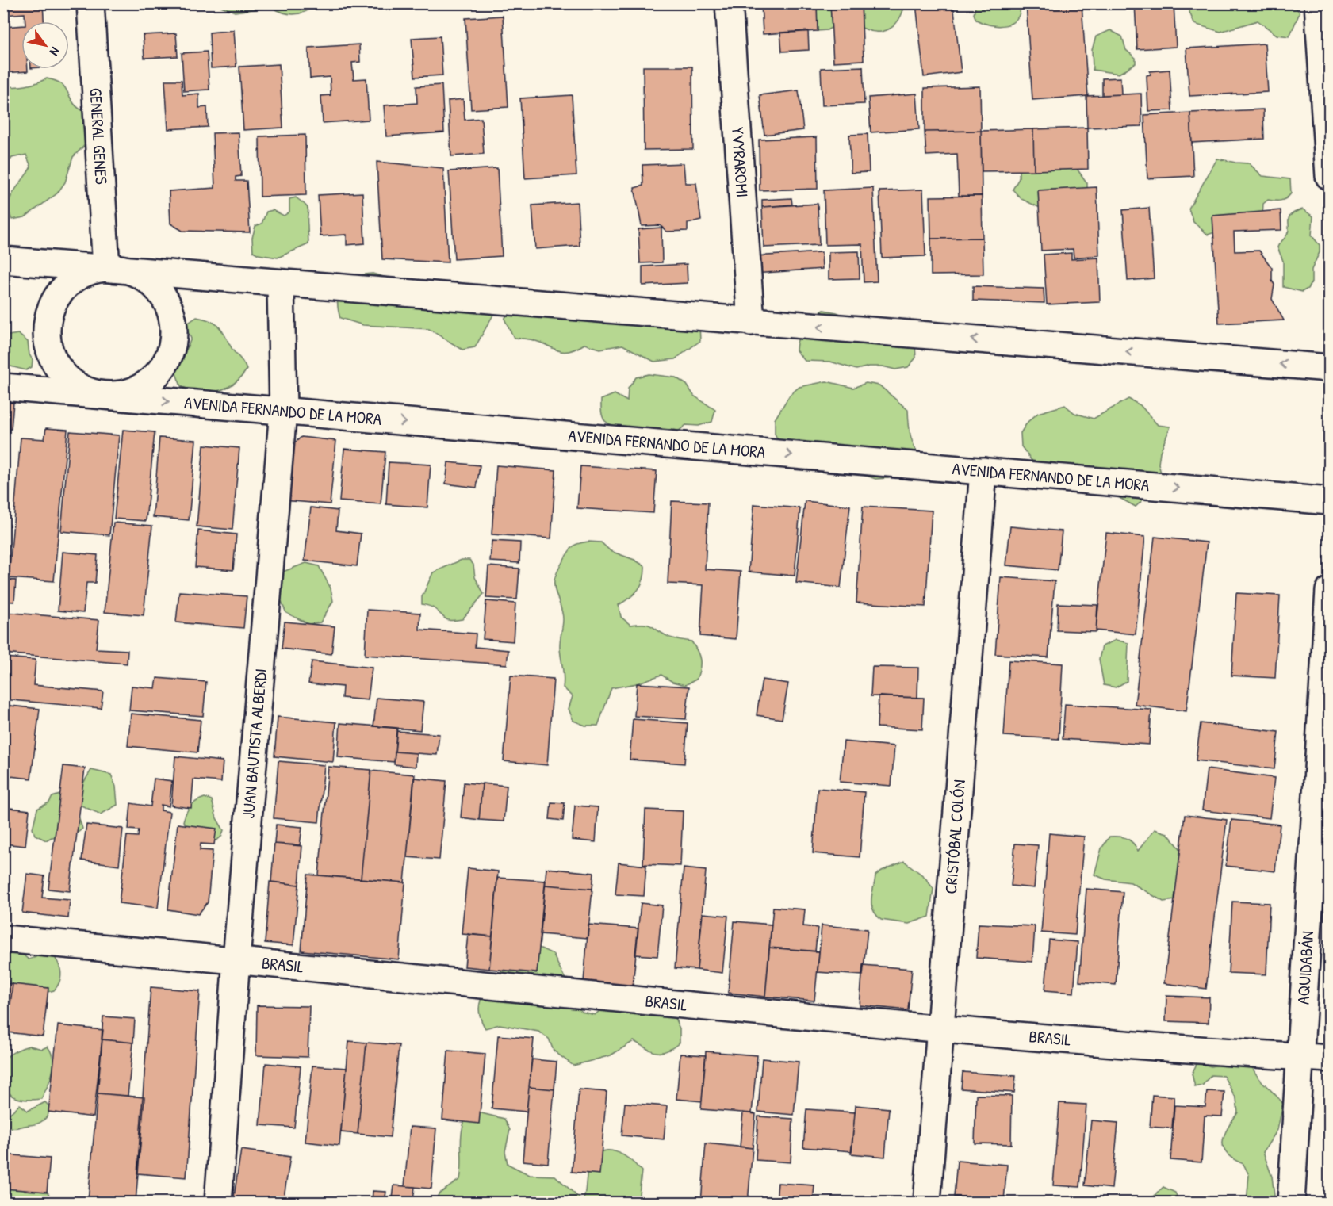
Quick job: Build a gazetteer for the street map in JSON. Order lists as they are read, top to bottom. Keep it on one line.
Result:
{"streets":{"street":["GENERAL GENES","YVYRAROMI","AVENIDA FERNANDO DE LA MORA","JUAN BAUTISTA ALBERDI","CRISTÓBAL COLÓN","BRASIL","AQUIDABÁN"]},"crossings":[["AVENIDA FERNANDO DE LA MORA","JUAN BAUTISTA ALBERDI"],["AVENIDA FERNANDO DE LA MORA","CRISTÓBAL COLÓN"],["JUAN BAUTISTA ALBERDI","BRASIL"],["CRISTÓBAL COLÓN","BRASIL"],["BRASIL","AQUIDABÁN"]],"north":"bottom right"}
